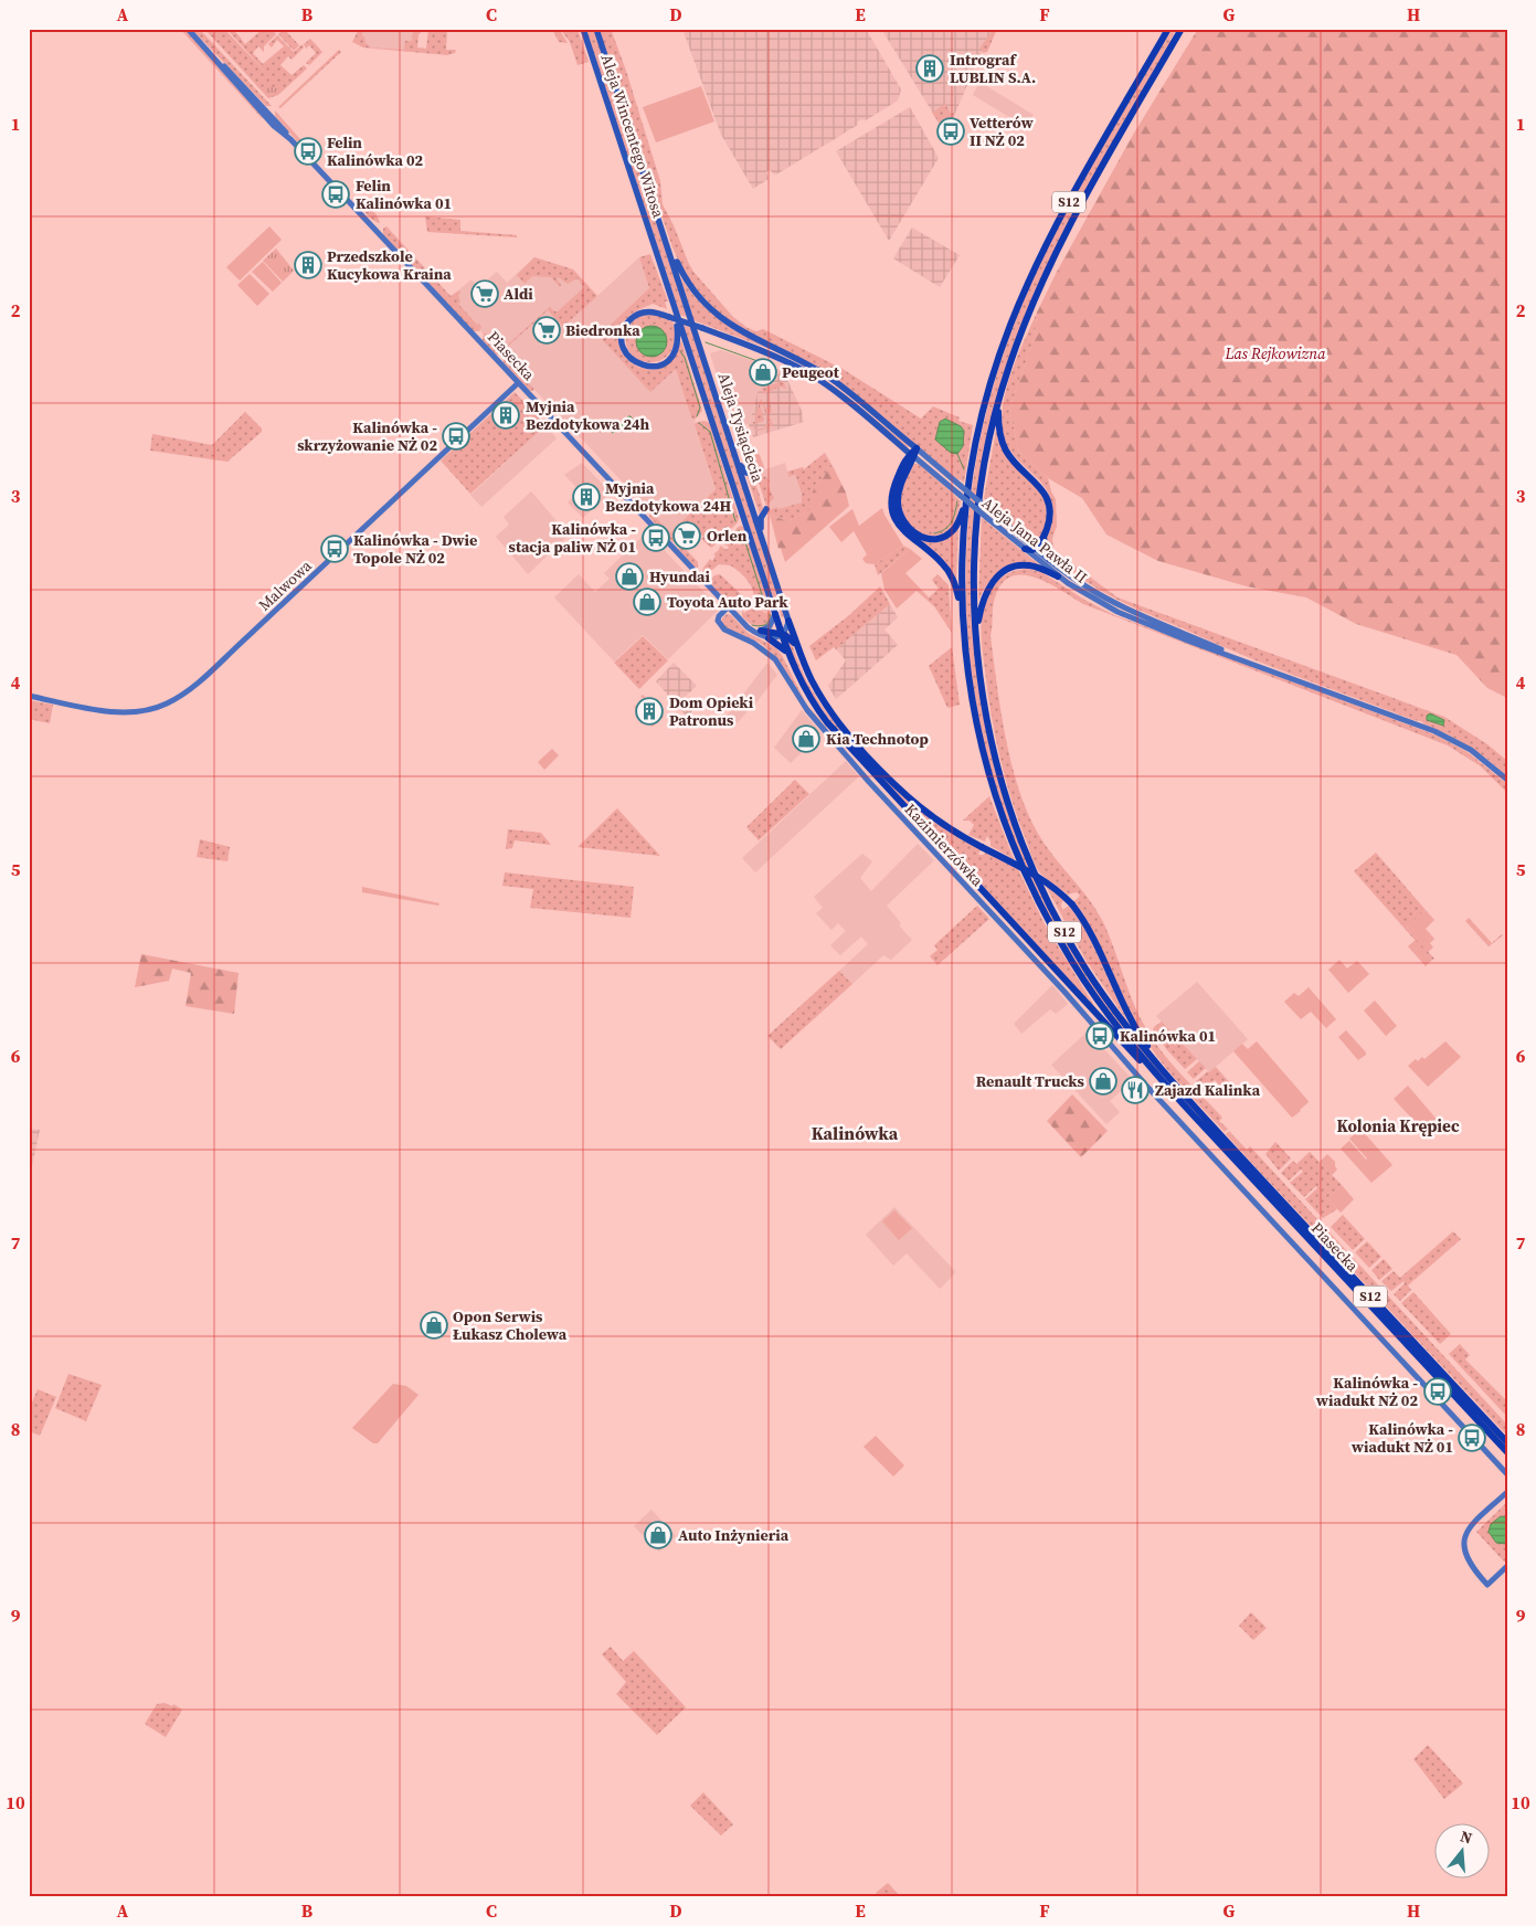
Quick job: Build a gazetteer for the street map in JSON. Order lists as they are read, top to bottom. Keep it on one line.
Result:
{"streets":{"highway":["S12","Piasecka"],"main road":["Aleja Wincentego Witosa","Aleja Tysiąclecia"],"street":["Aleja Jana Pawła II","Malwowa","Kazimierzówka"]},"crossings":[["Aleja Wincentego Witosa","Aleja Tysiąclecia"],["S12","Piasecka"],["S12","Aleja Jana Pawła II"],["Piasecka","Malwowa"],["Piasecka","Kazimierzówka"]],"districts":["Kolonia Krępiec","Kalinówka"],"parks":["Las Rejkowizna"],"places":{"building":["Intrograf LUBLIN S.A.","Przedszkole Kucykowa Kraina","Myjnia Bezdotykowa 24h","Myjnia Bezdotykowa 24H","Dom Opieki Patronus"],"bus stop":["Vetterów II NŻ 02","Felin Kalinówka 02","Felin Kalinówka 01","Kalinówka - skrzyżowanie NŻ 02","Kalinówka - stacja paliw NŻ 01","Kalinówka - Dwie Topole NŻ 02","Kalinówka 01","Kalinówka - wiadukt NŻ 02","Kalinówka - wiadukt NŻ 01"],"supermarket":["Aldi","Biedronka","Orlen"],"shop":["Peugeot","Hyundai","Toyota Auto Park","Kia Technotop","Renault Trucks","Opon Serwis Łukasz Cholewa","Auto Inżynieria"],"restaurant":["Zajazd Kalinka"]},"north":"top","grid":{"columns":["A","B","C","D","E","F","G","H"],"rows":["1","2","3","4","5","6","7","8","9","10"]}}
